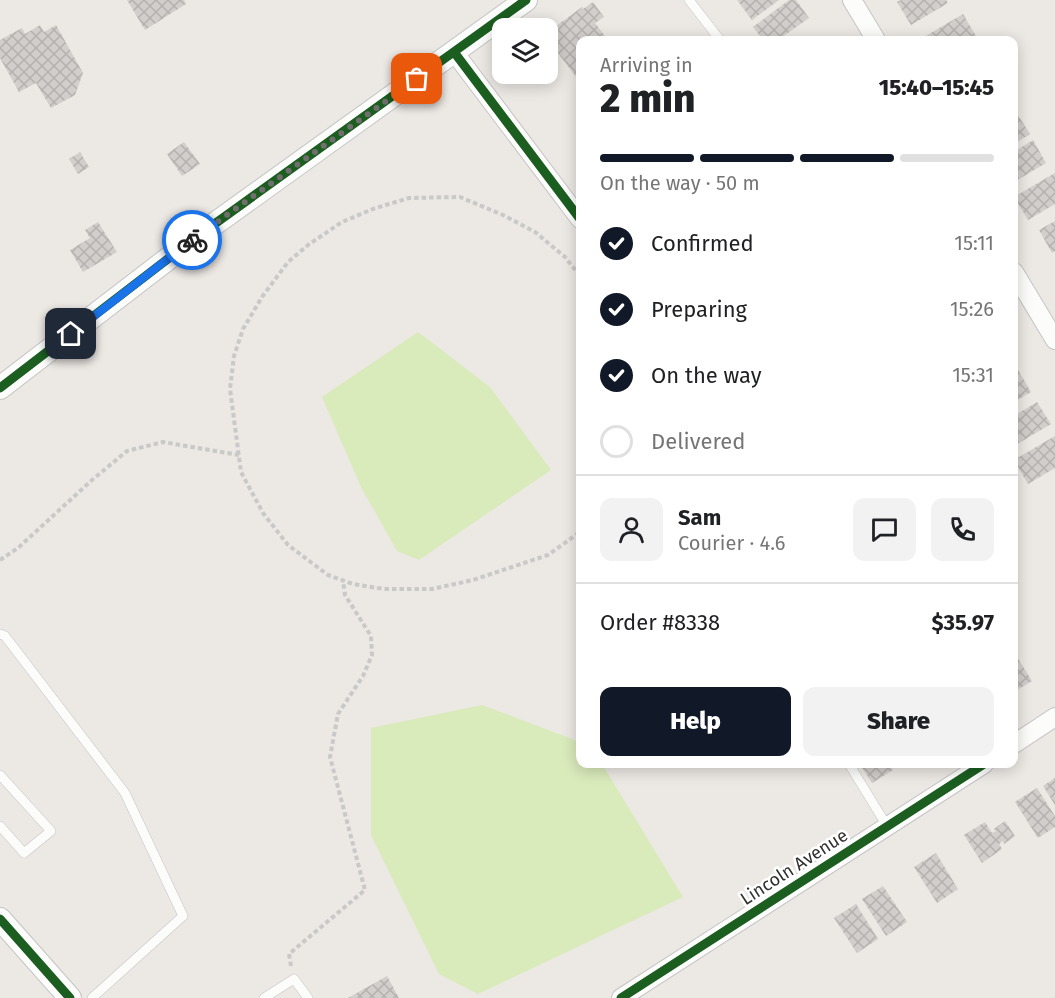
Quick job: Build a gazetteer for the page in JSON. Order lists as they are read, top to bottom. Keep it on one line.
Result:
{"streets":{"street":["Lincoln Avenue"]},"page":{"heading":["2 min","Arriving in","15:40–15:45"],"panel":["Sam","Courier · 4.6","Order #8338","$35.97"],"bar":"On the way · 50 m","list":[["Confirmed","15:11"],["Preparing","15:26"],["On the way","15:31"],"Delivered"],"buttons":["Help","Share"]}}
